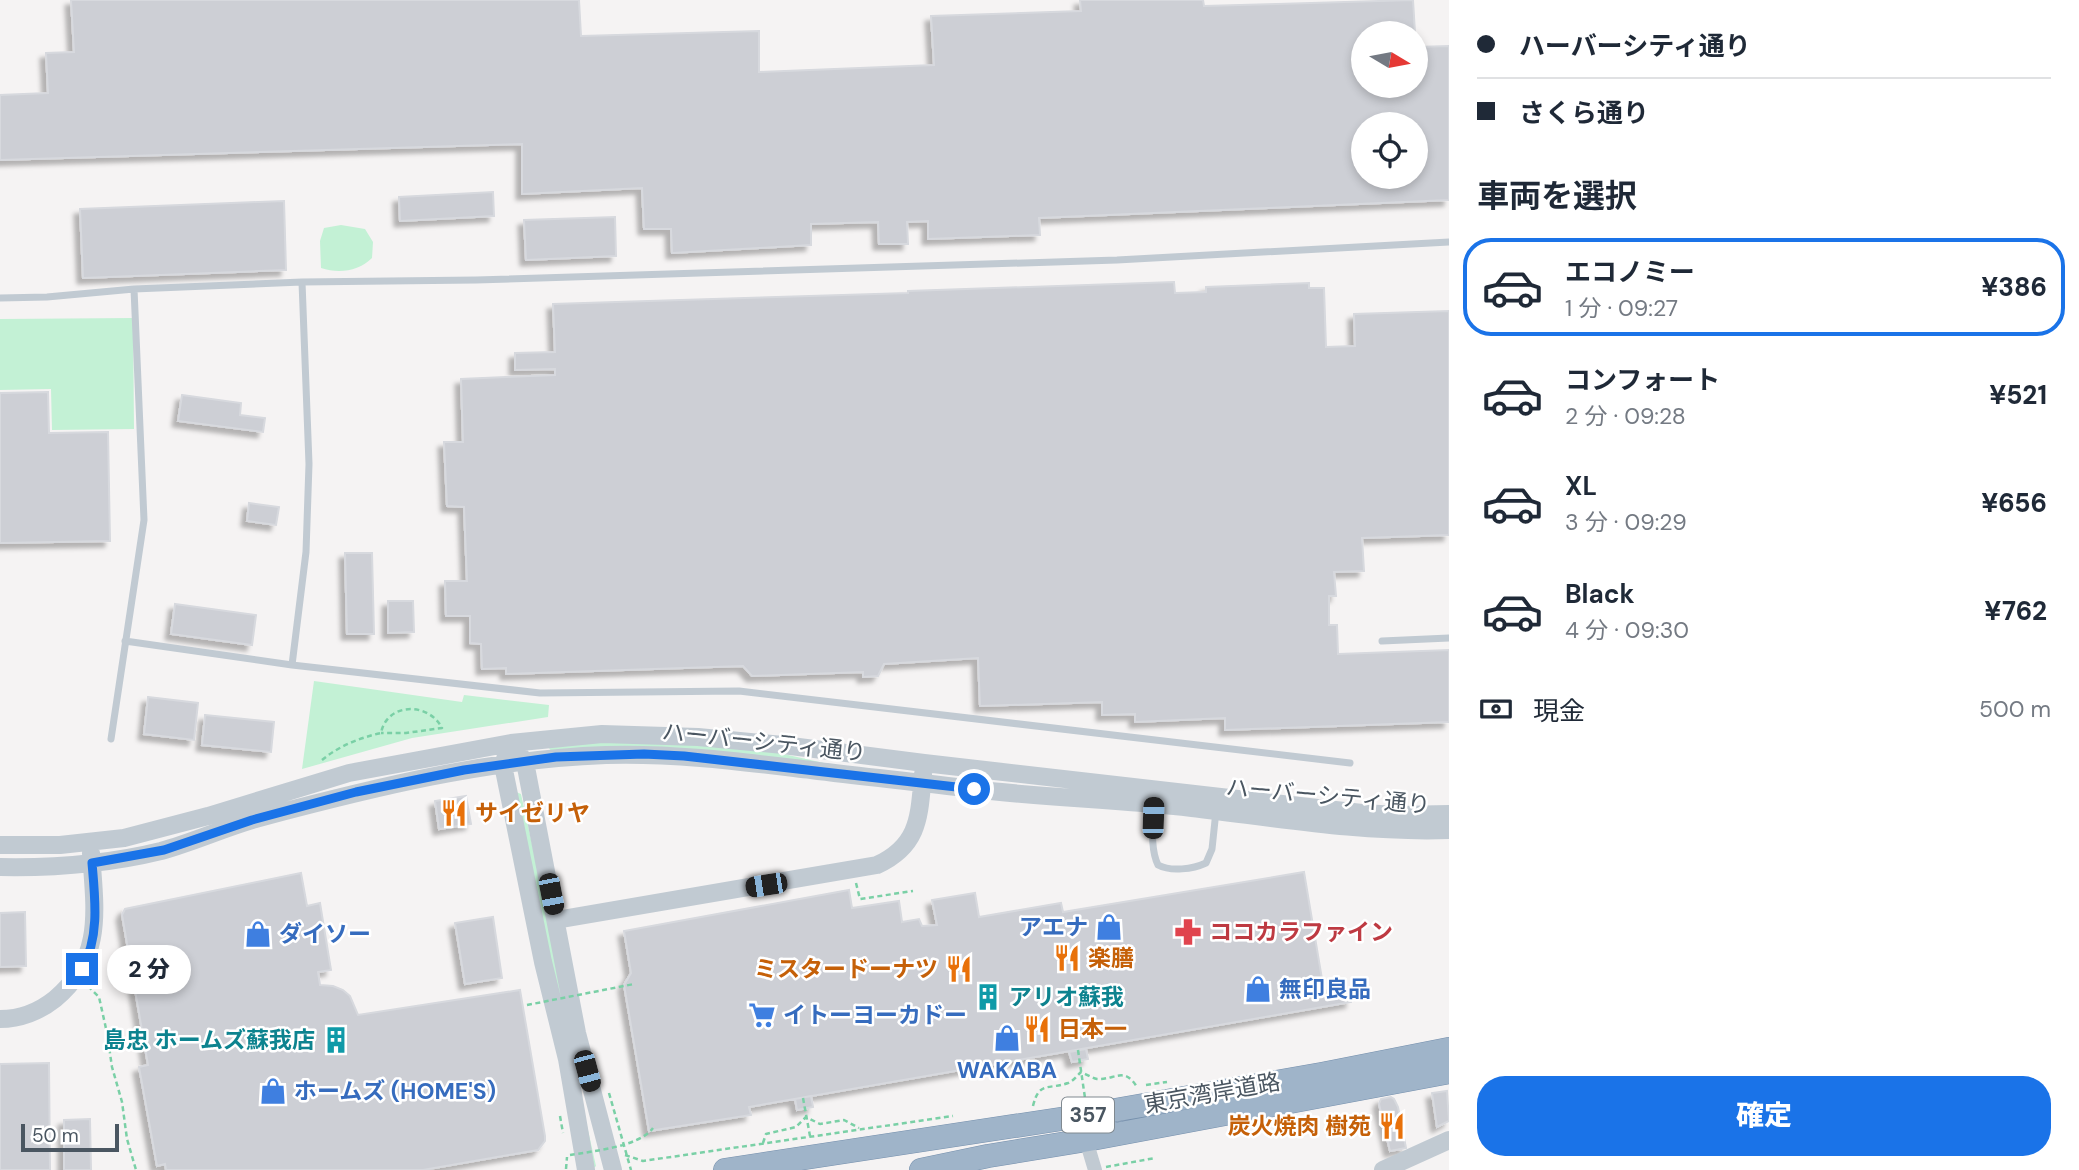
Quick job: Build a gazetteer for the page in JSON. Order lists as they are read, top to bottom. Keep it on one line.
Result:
{"streets":{"highway":["東京湾岸道路","357"],"street":["ハーバーシティ通り"]},"places":{"restaurant":["サイゼリヤ","楽膳","ミスタードーナツ","日本一","炭火焼肉 樹苑"],"shop":["アエナ","ダイソー","無印良品","WAKABA","ホームズ (HOME'S)"],"pharmacy":["ココカラファイン"],"building":["アリオ蘇我","島忠 ホームズ蘇我店"],"supermarket":["イトーヨーカドー"]},"scale_bar":"50 m","north":"right","page":{"banner":["ハーバーシティ通り","さくら通り"],"heading":"車両を選択","list":[{"name":"エコノミー","note":"1 分 · 09:27","value":"¥386"},{"name":"コンフォート","note":"2 分 · 09:28","value":"¥521"},{"name":"XL","note":"3 分 · 09:29","value":"¥656"},{"name":"Black","note":"4 分 · 09:30","value":"¥762"}],"pay":["現金","500 m"],"bubble":"2 分","buttons":"確定","scale":"50 m"}}
